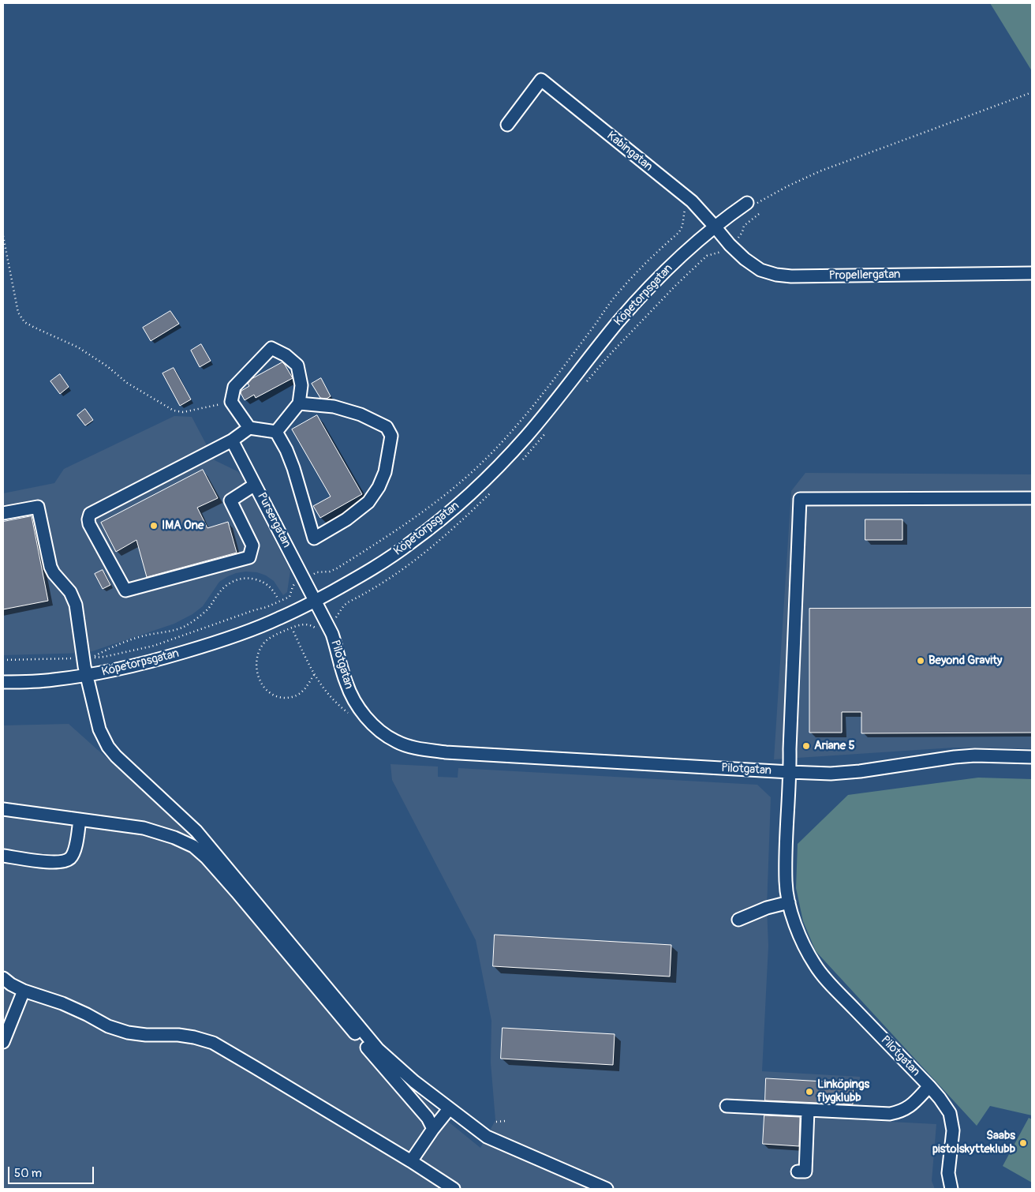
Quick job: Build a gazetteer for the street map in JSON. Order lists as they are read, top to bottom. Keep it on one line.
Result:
{"streets":{"street":["Kabingatan","Propellergatan","Köpetorpsgatan","Pursergatan","Pilotgatan"]},"crossings":[["Kabingatan","Propellergatan"],["Kabingatan","Köpetorpsgatan"],["Propellergatan","Köpetorpsgatan"],["Köpetorpsgatan","Pursergatan"],["Köpetorpsgatan","Pilotgatan"],["Pursergatan","Pilotgatan"]],"places":["IMA One","Beyond Gravity","Ariane 5","Linköpings flygklubb","Saabs pistolskytteklubb"],"scale_bar":"50 m"}
